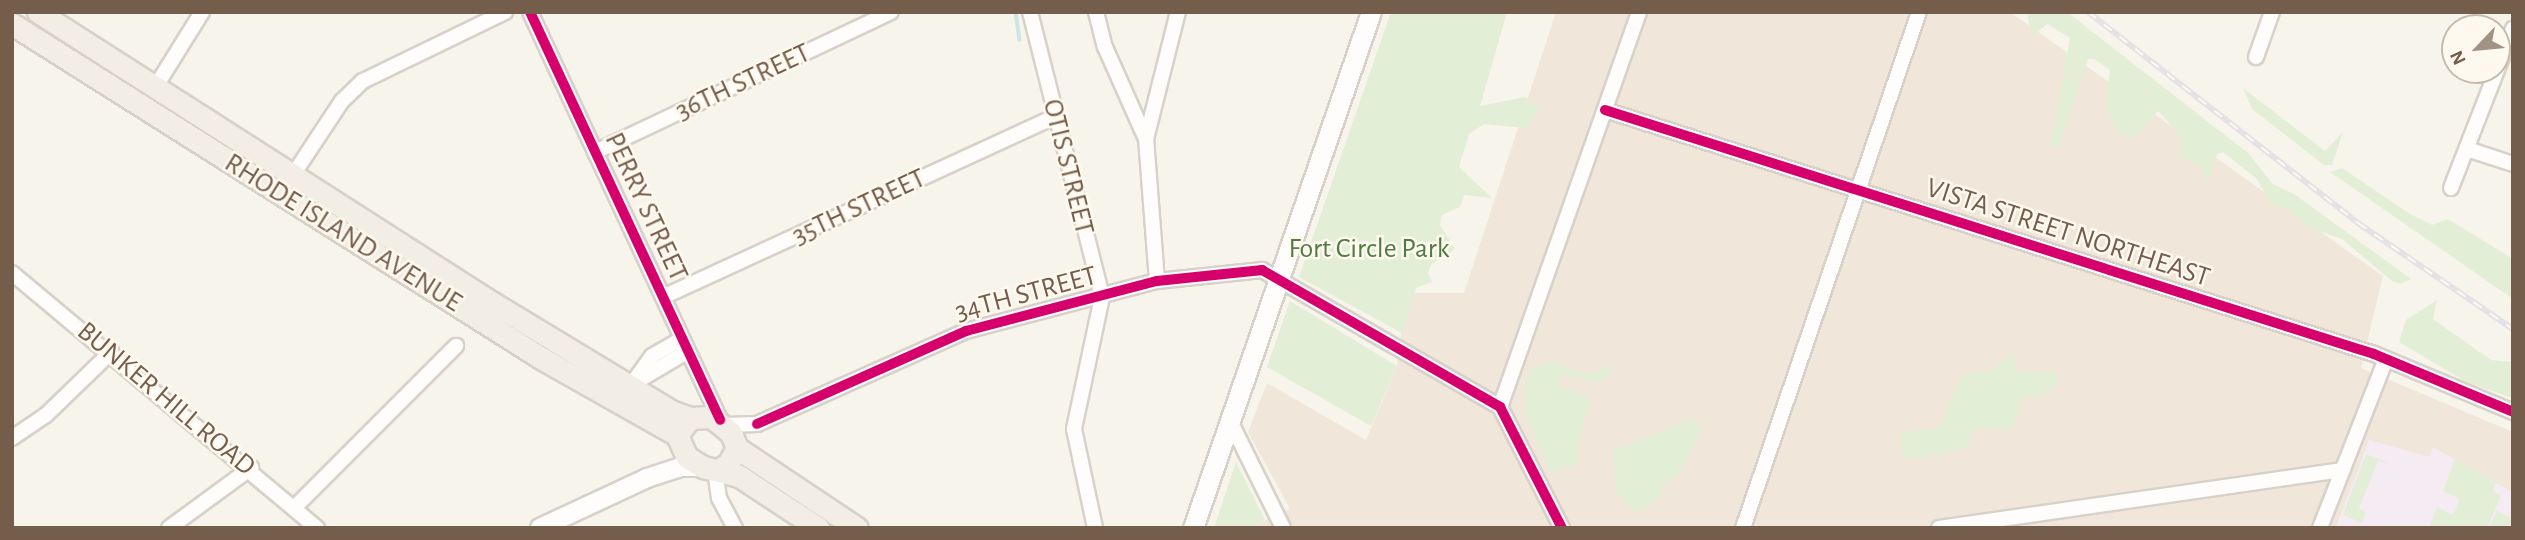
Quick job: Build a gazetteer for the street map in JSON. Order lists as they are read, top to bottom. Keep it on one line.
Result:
{"streets":{"main road":["RHODE ISLAND AVENUE"],"street":["36TH STREET","OTIS STREET","PERRY STREET","35TH STREET","VISTA STREET NORTHEAST","34TH STREET","BUNKER HILL ROAD"]},"crossings":[["36TH STREET","PERRY STREET"],["OTIS STREET","35TH STREET"],["OTIS STREET","34TH STREET"],["PERRY STREET","35TH STREET"],["PERRY STREET","RHODE ISLAND AVENUE"],["PERRY STREET","34TH STREET"],["RHODE ISLAND AVENUE","34TH STREET"]],"parks":["Fort Circle Park"],"north":"bottom left"}
